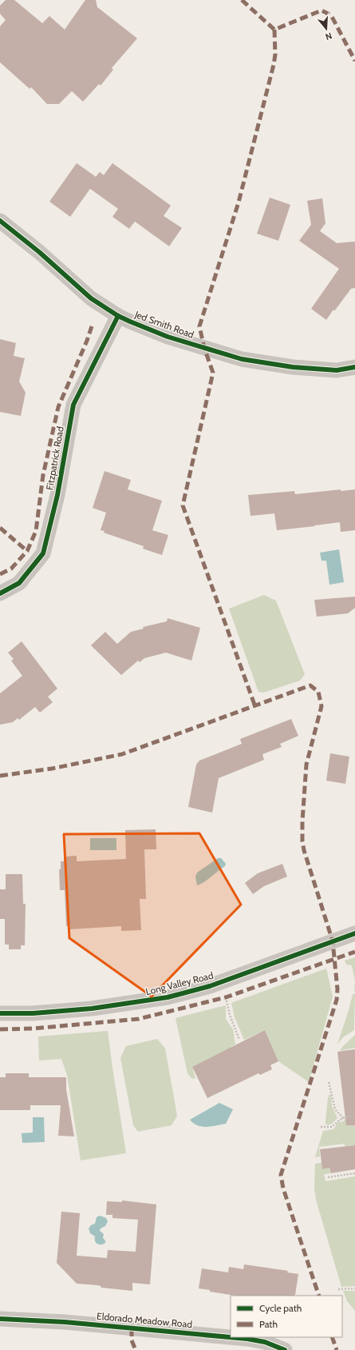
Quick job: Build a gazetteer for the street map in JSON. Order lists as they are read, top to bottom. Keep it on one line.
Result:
{"streets":{"street":["Jed Smith Road","Fitzpatrick Road","Long Valley Road","Eldorado Meadow Road"]},"crossings":[["Jed Smith Road","Fitzpatrick Road"]],"legend":["Cycle path","Path"],"north":"bottom"}
